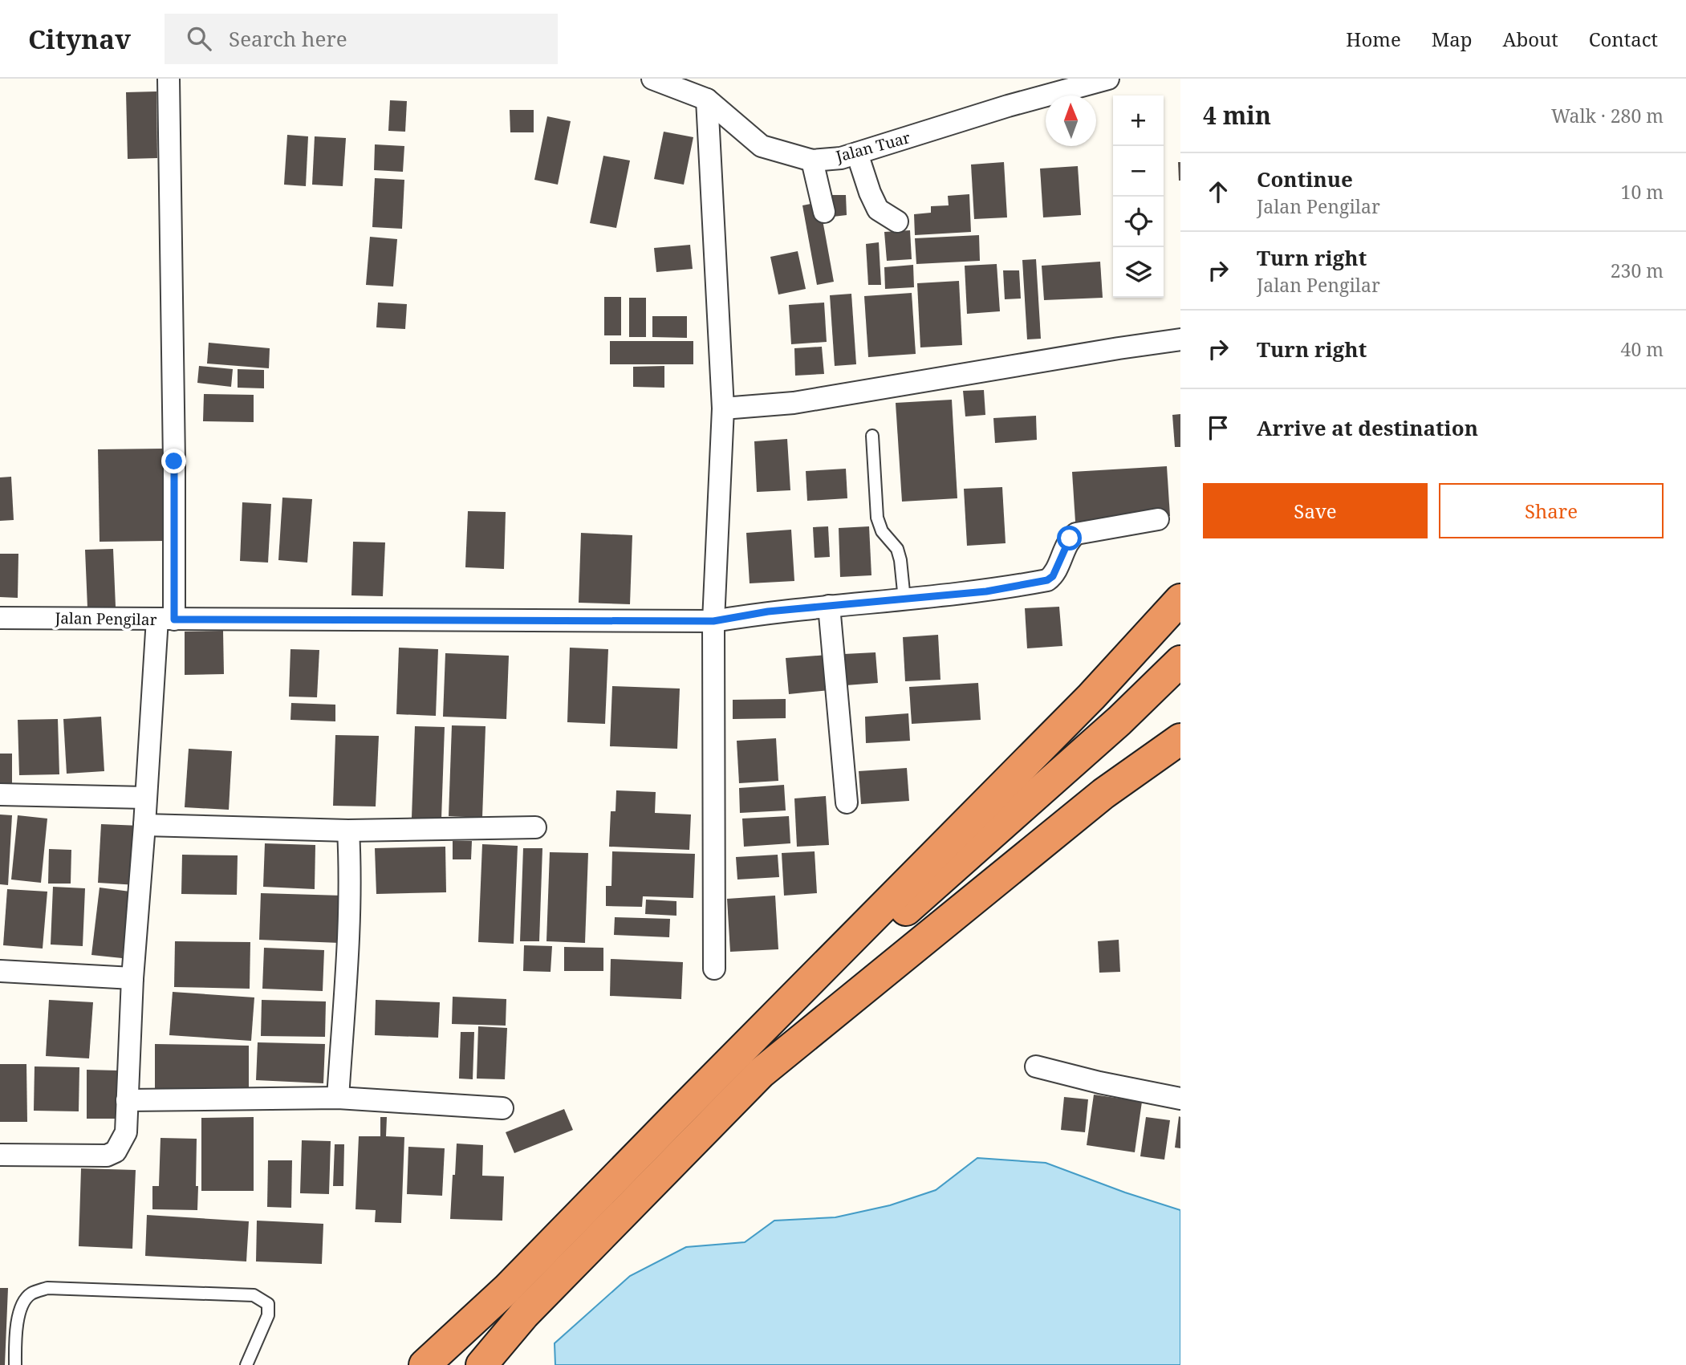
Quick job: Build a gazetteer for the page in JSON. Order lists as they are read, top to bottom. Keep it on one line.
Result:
{"streets":{"street":["Jalan Tuar","Jalan Pengilar"]},"north":"top","page":{"header":"Citynav","search":"Search here","nav":["Home","Map","About","Contact"],"heading":["4 min","Walk · 280 m"],"map_buttons":["+","−"],"list":[["Continue","Jalan Pengilar","10 m"],["Turn right","Jalan Pengilar","230 m"],["Turn right","40 m"],"Arrive at destination"],"buttons":["Save","Share"]}}
